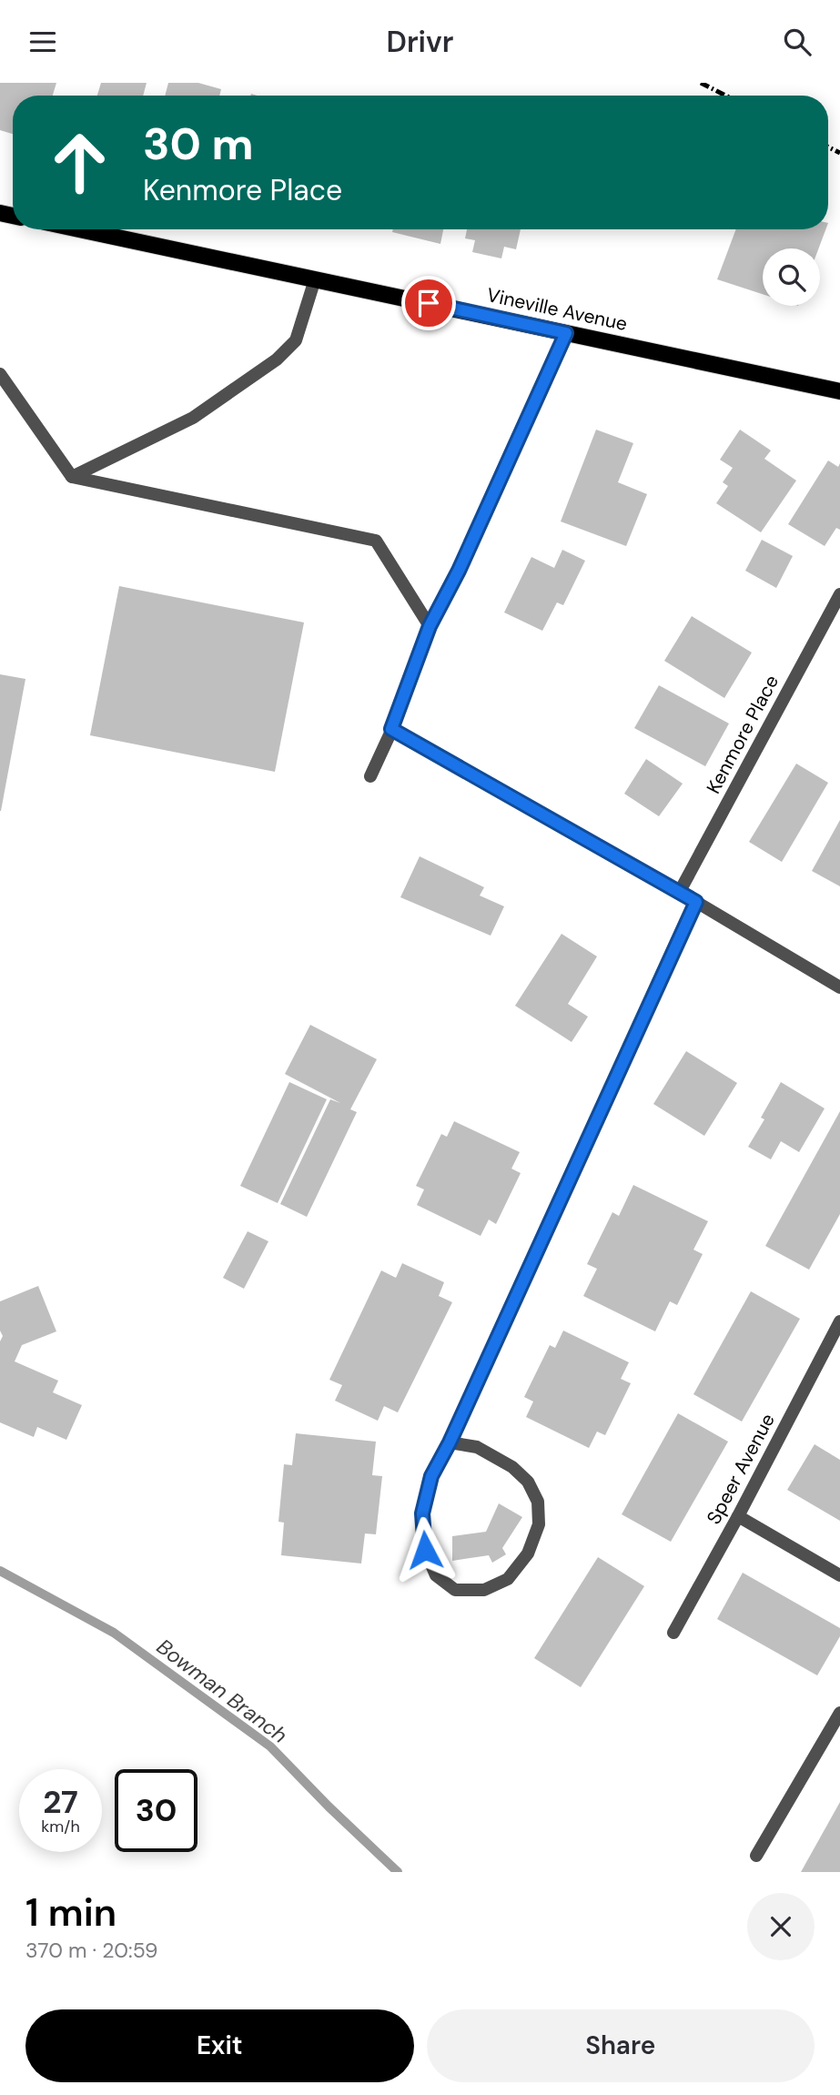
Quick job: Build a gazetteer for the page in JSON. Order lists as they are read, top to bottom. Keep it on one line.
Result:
{"streets":{"main road":["Vineville Avenue"],"street":["Kenmore Place","Speer Avenue"]},"water":["Bowman Branch"],"page":{"header":"Drivr","turn":["30 m","Kenmore Place"],"speed":"27 km/h","limit":"30","heading":["1 min","370 m · 20:59"],"buttons":["Exit","Share"]}}
